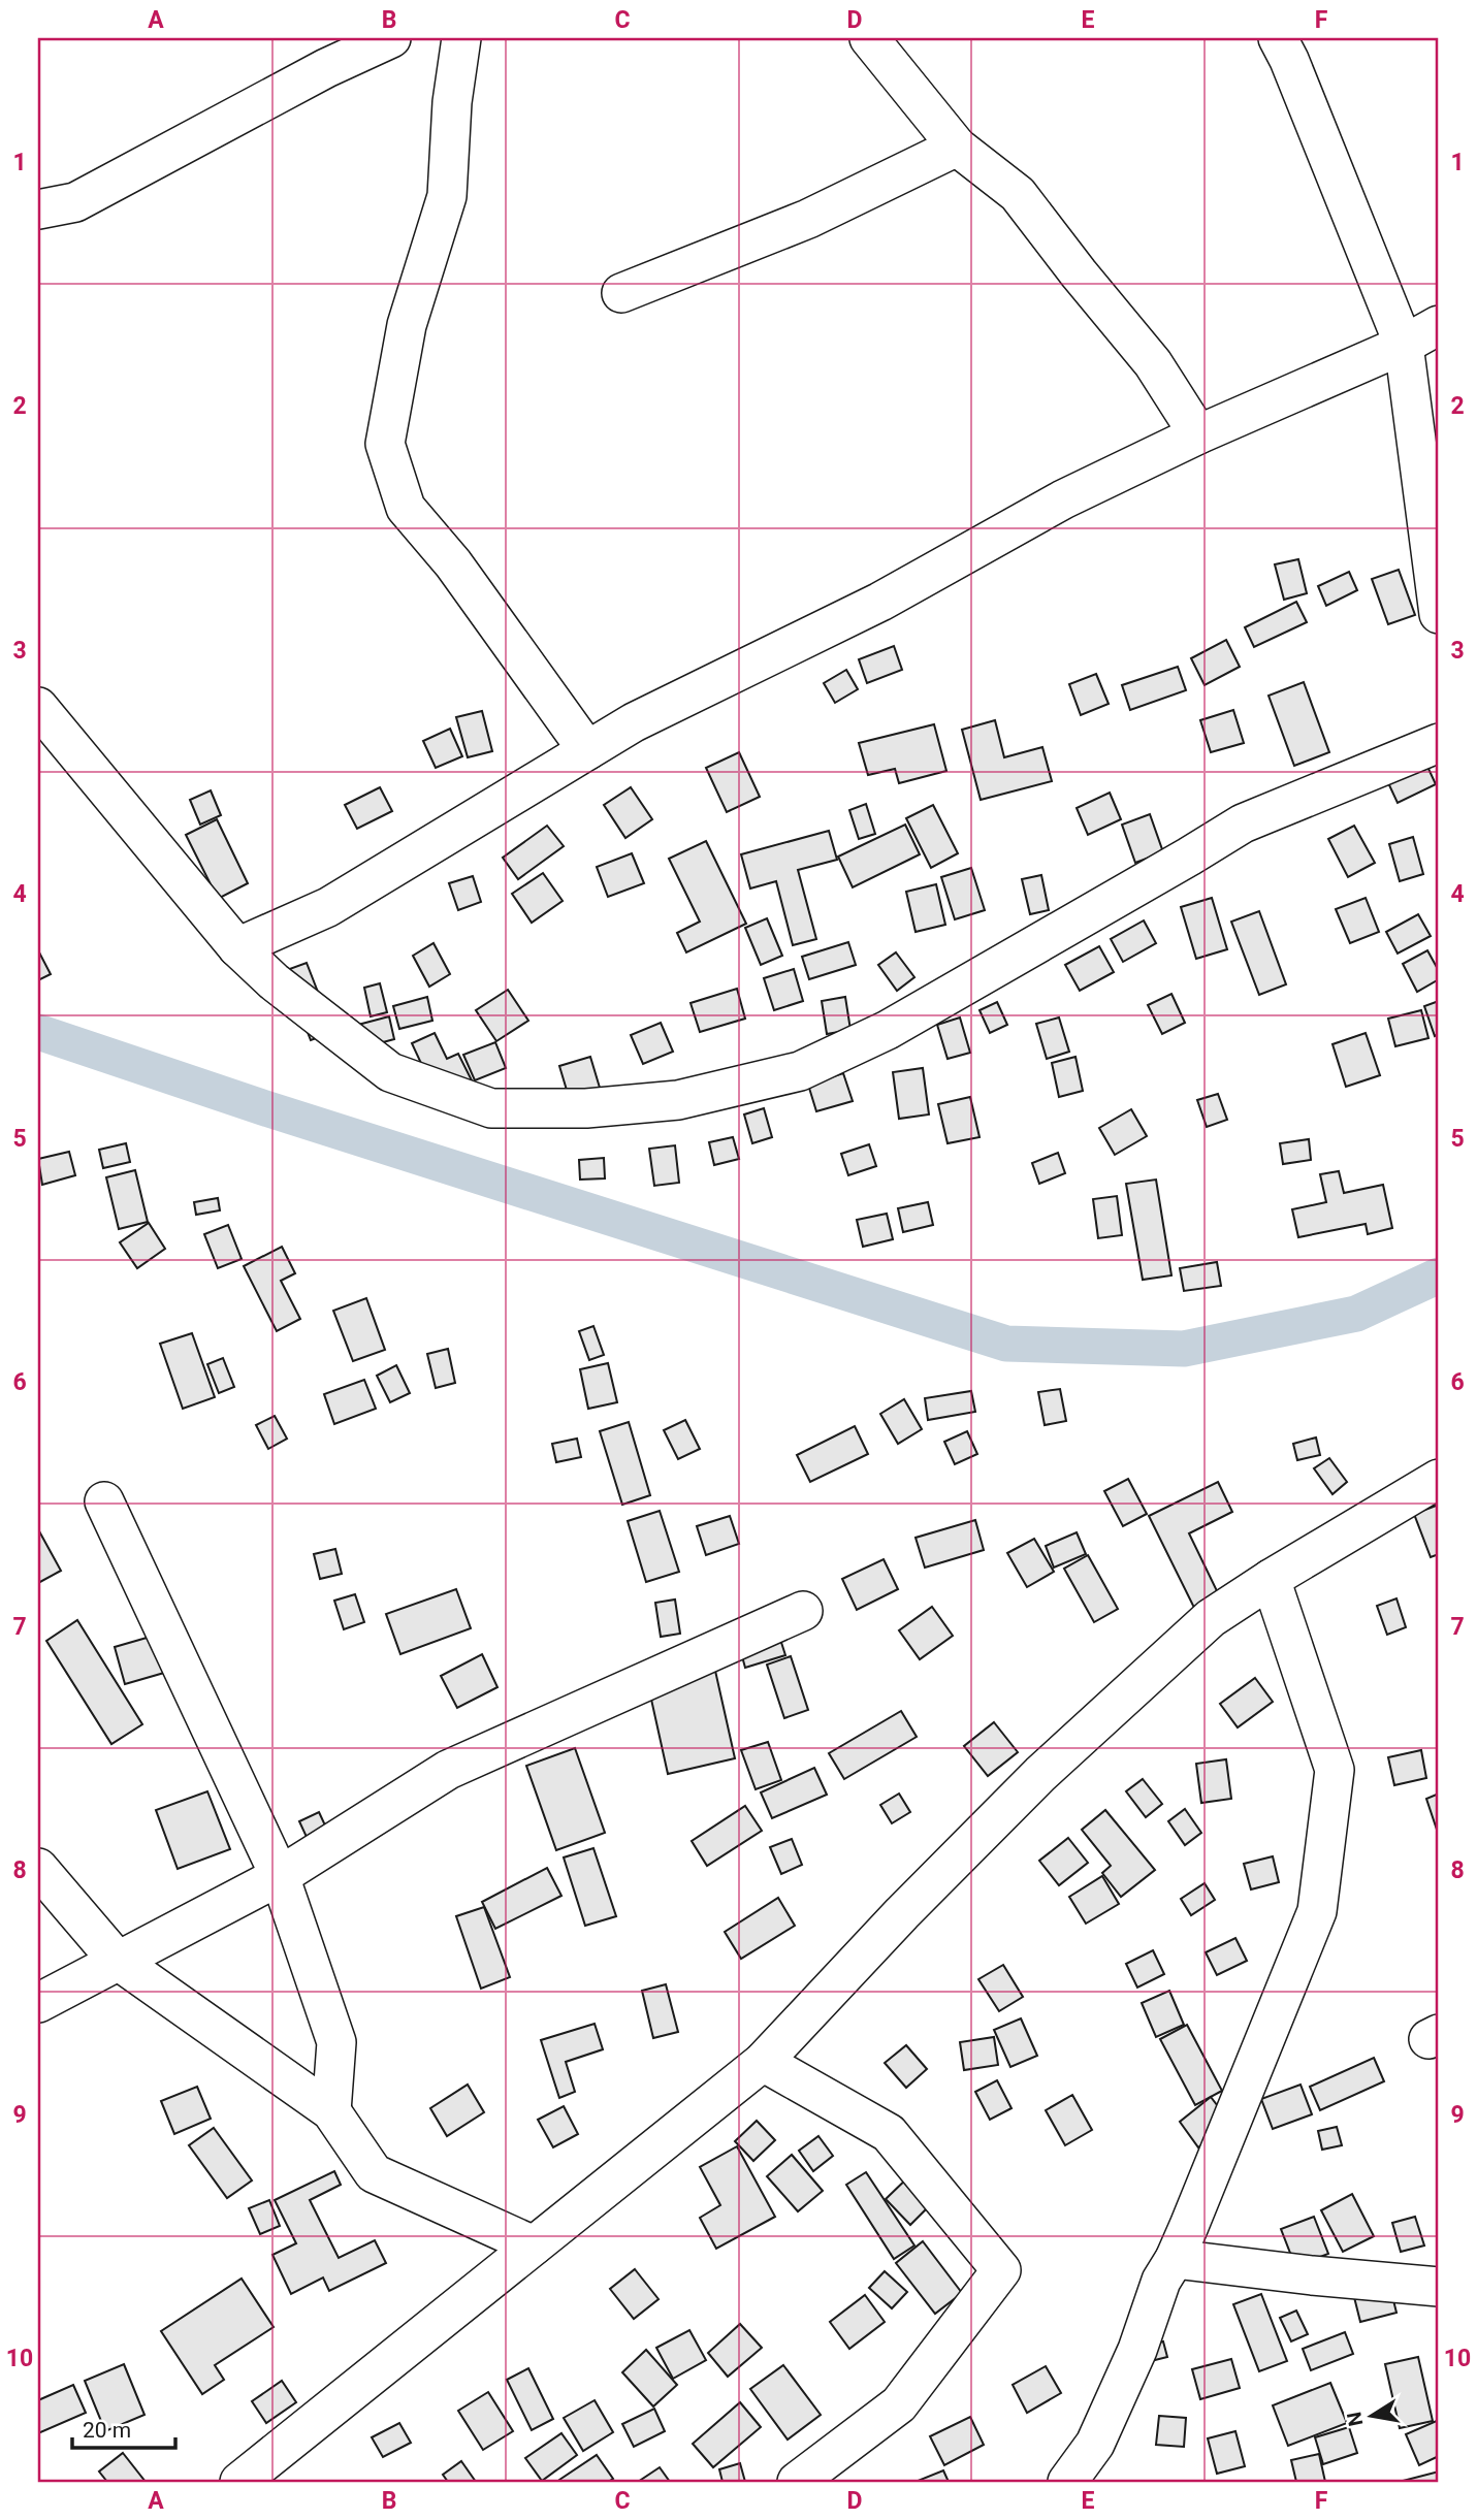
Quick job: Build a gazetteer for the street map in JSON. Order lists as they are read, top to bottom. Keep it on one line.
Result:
{"scale_bar":"20 m","north":"left","grid":{"columns":["A","B","C","D","E","F"],"rows":["1","2","3","4","5","6","7","8","9","10"]}}
